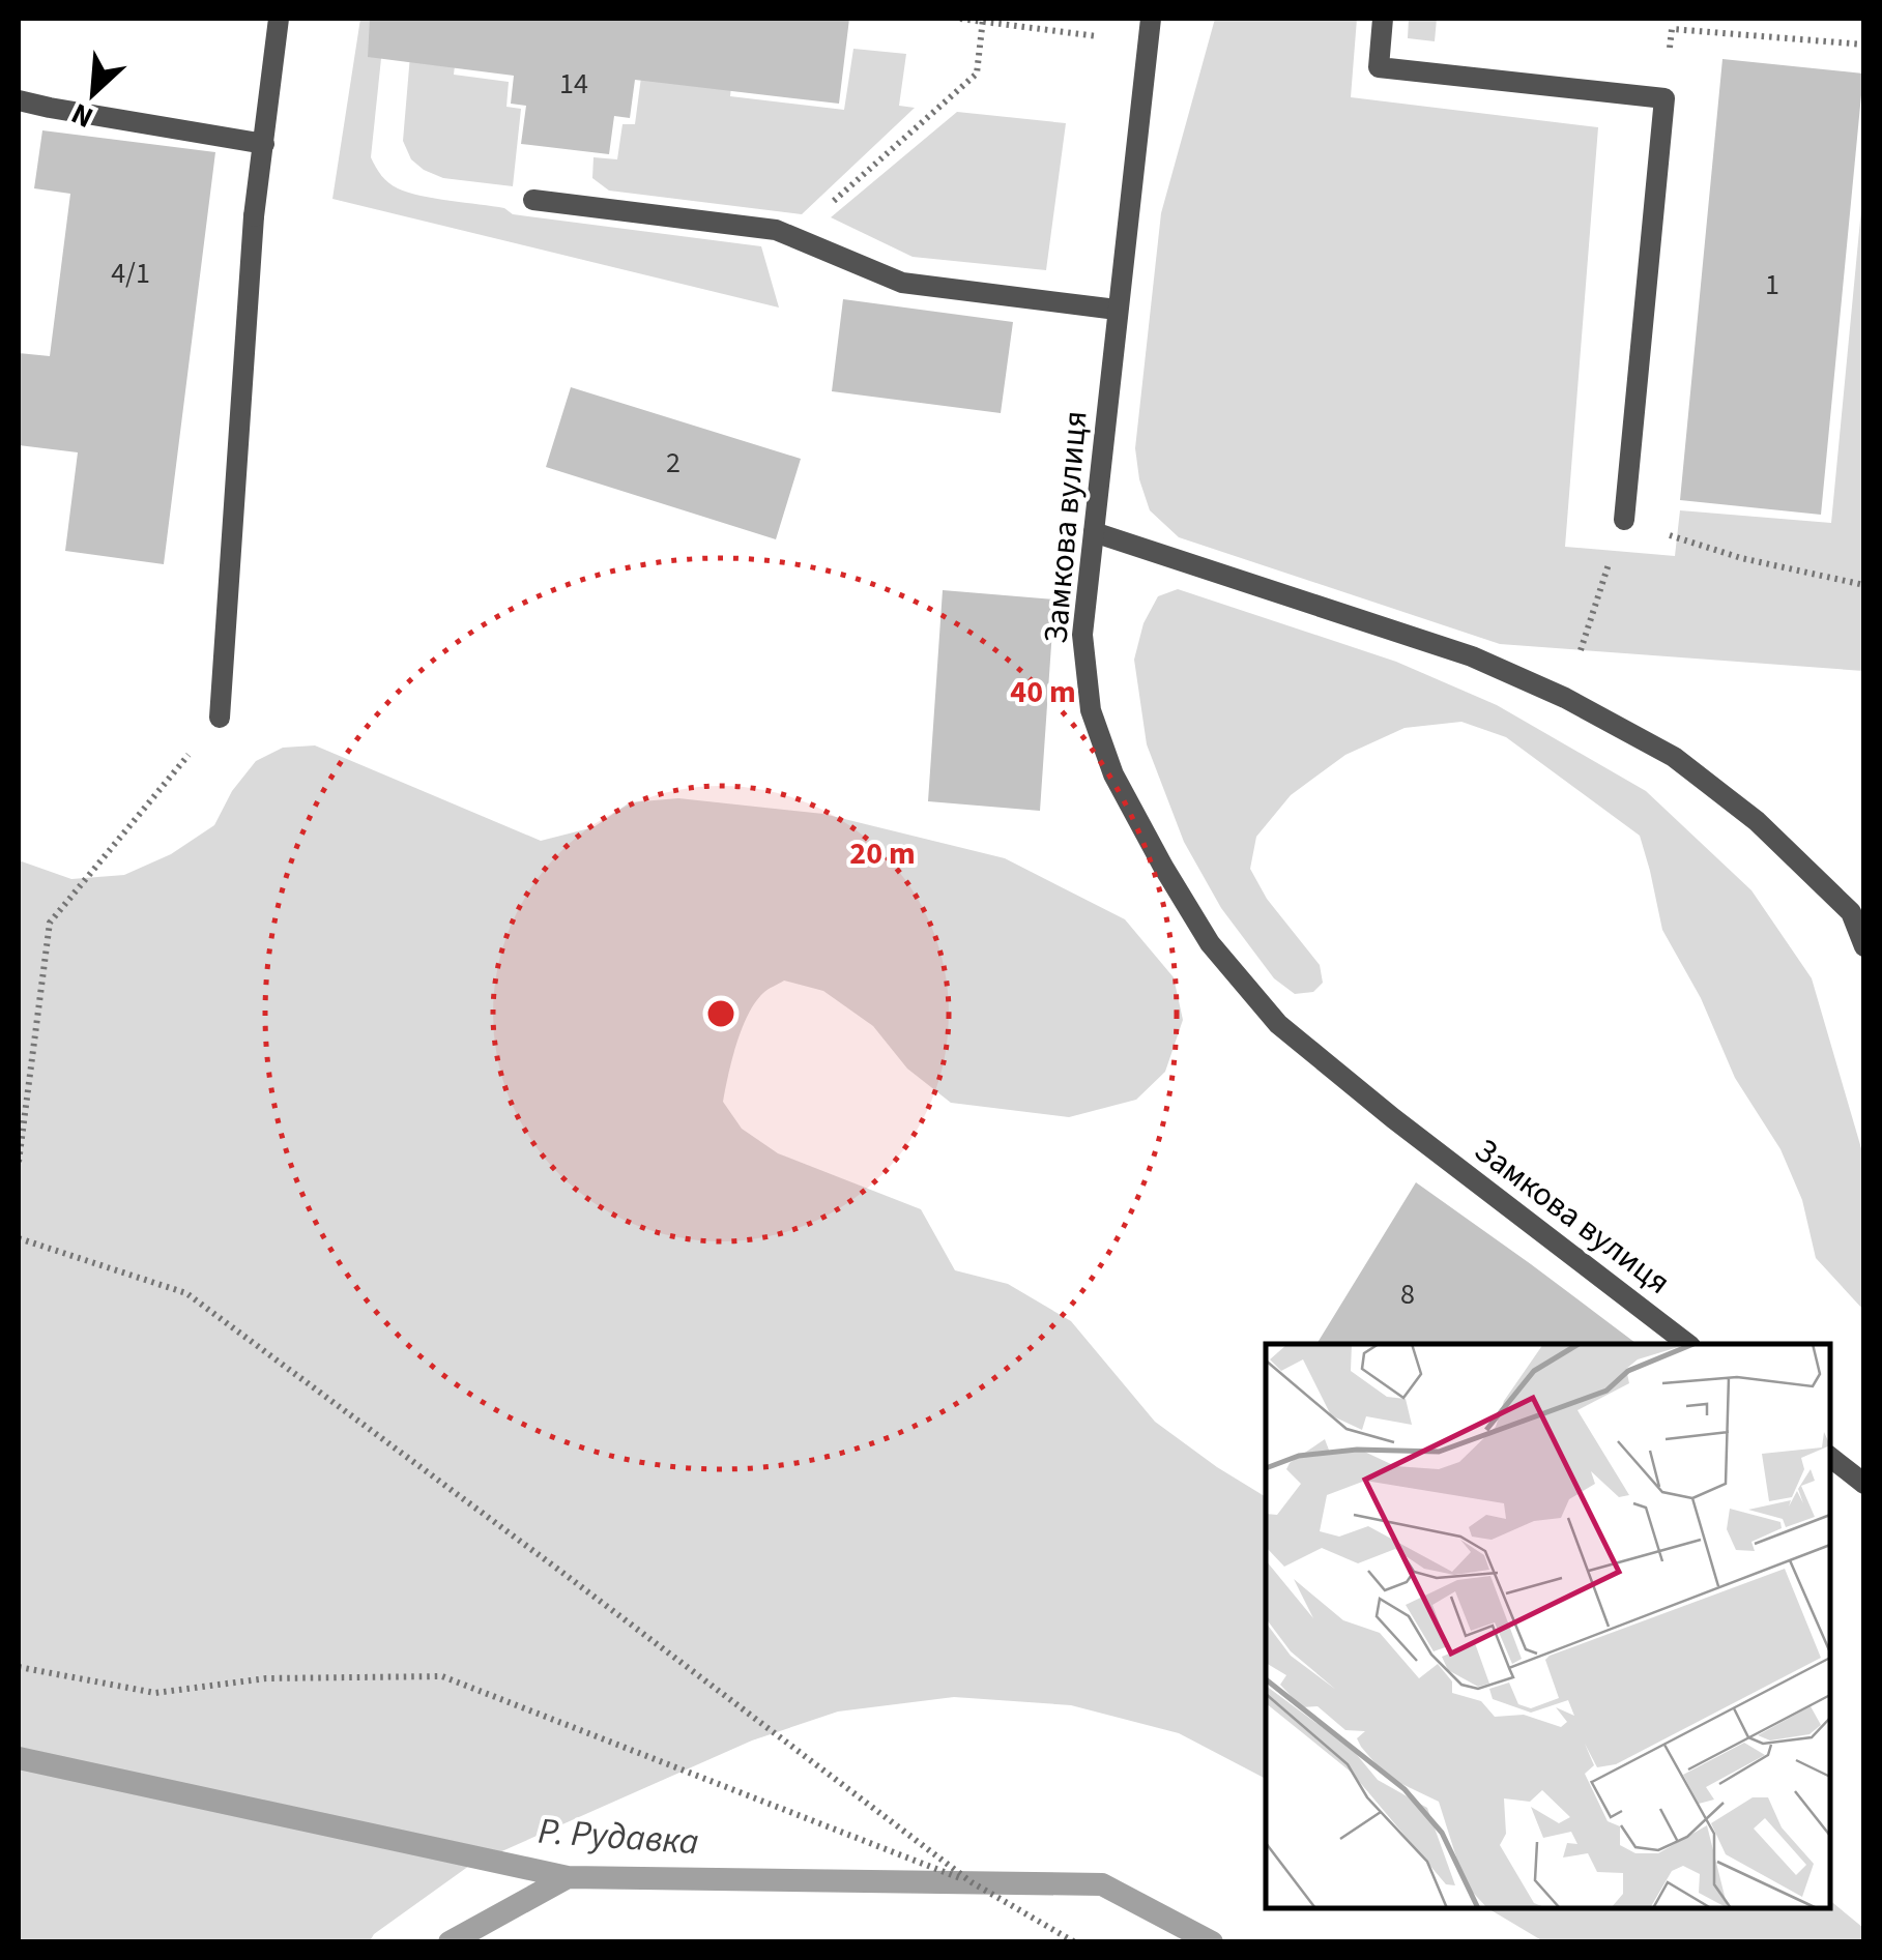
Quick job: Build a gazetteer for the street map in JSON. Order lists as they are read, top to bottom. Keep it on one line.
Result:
{"streets":{"street":["Замкова вулиця"]},"water":["Р. Рудавка"],"house_numbers":["14","4/1","1","2","8"],"north":"bottom left","rings":["40 m","20 m"]}
